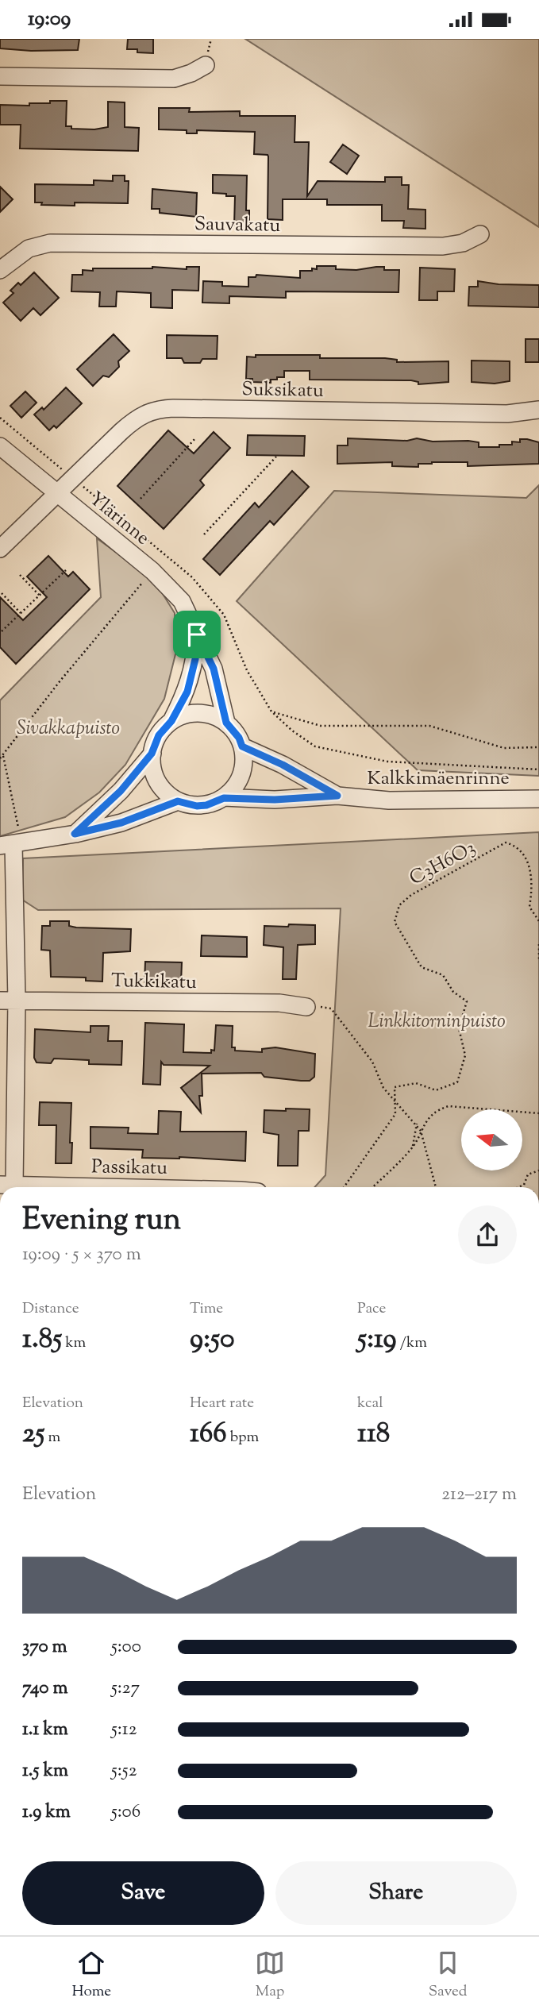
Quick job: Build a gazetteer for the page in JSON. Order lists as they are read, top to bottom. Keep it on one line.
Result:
{"streets":{"street":["Sauvakatu","Suksikatu","Ylärinne","Kalkkimäenrinne","Tukkikatu","Passikatu"],"path":["C3H6O3"]},"crossings":[["Suksikatu","Ylärinne"],["Ylärinne","Kalkkimäenrinne"]],"parks":["Sivakkapuisto","Linkkitorninpuisto"],"north":"left","page":{"status":"19:09","heading":["Evening run","19:09 · 5 × 370 m"],"stats":[["Distance","1.85 km"],["Time","9:50"],["Pace","5:19 /km"],["Elevation","25 m"],["Heart rate","166 bpm"],["kcal","118"]],"chart":["Elevation","212–217 m"],"list":[{"name":"370 m","note":"5:00"},{"name":"740 m","note":"5:27"},{"name":"1.1 km","note":"5:12"},{"name":"1.5 km","note":"5:52"},{"name":"1.9 km","note":"5:06"}],"buttons":["Save","Share"],"tabs":["Home","Map","Saved"]}}
